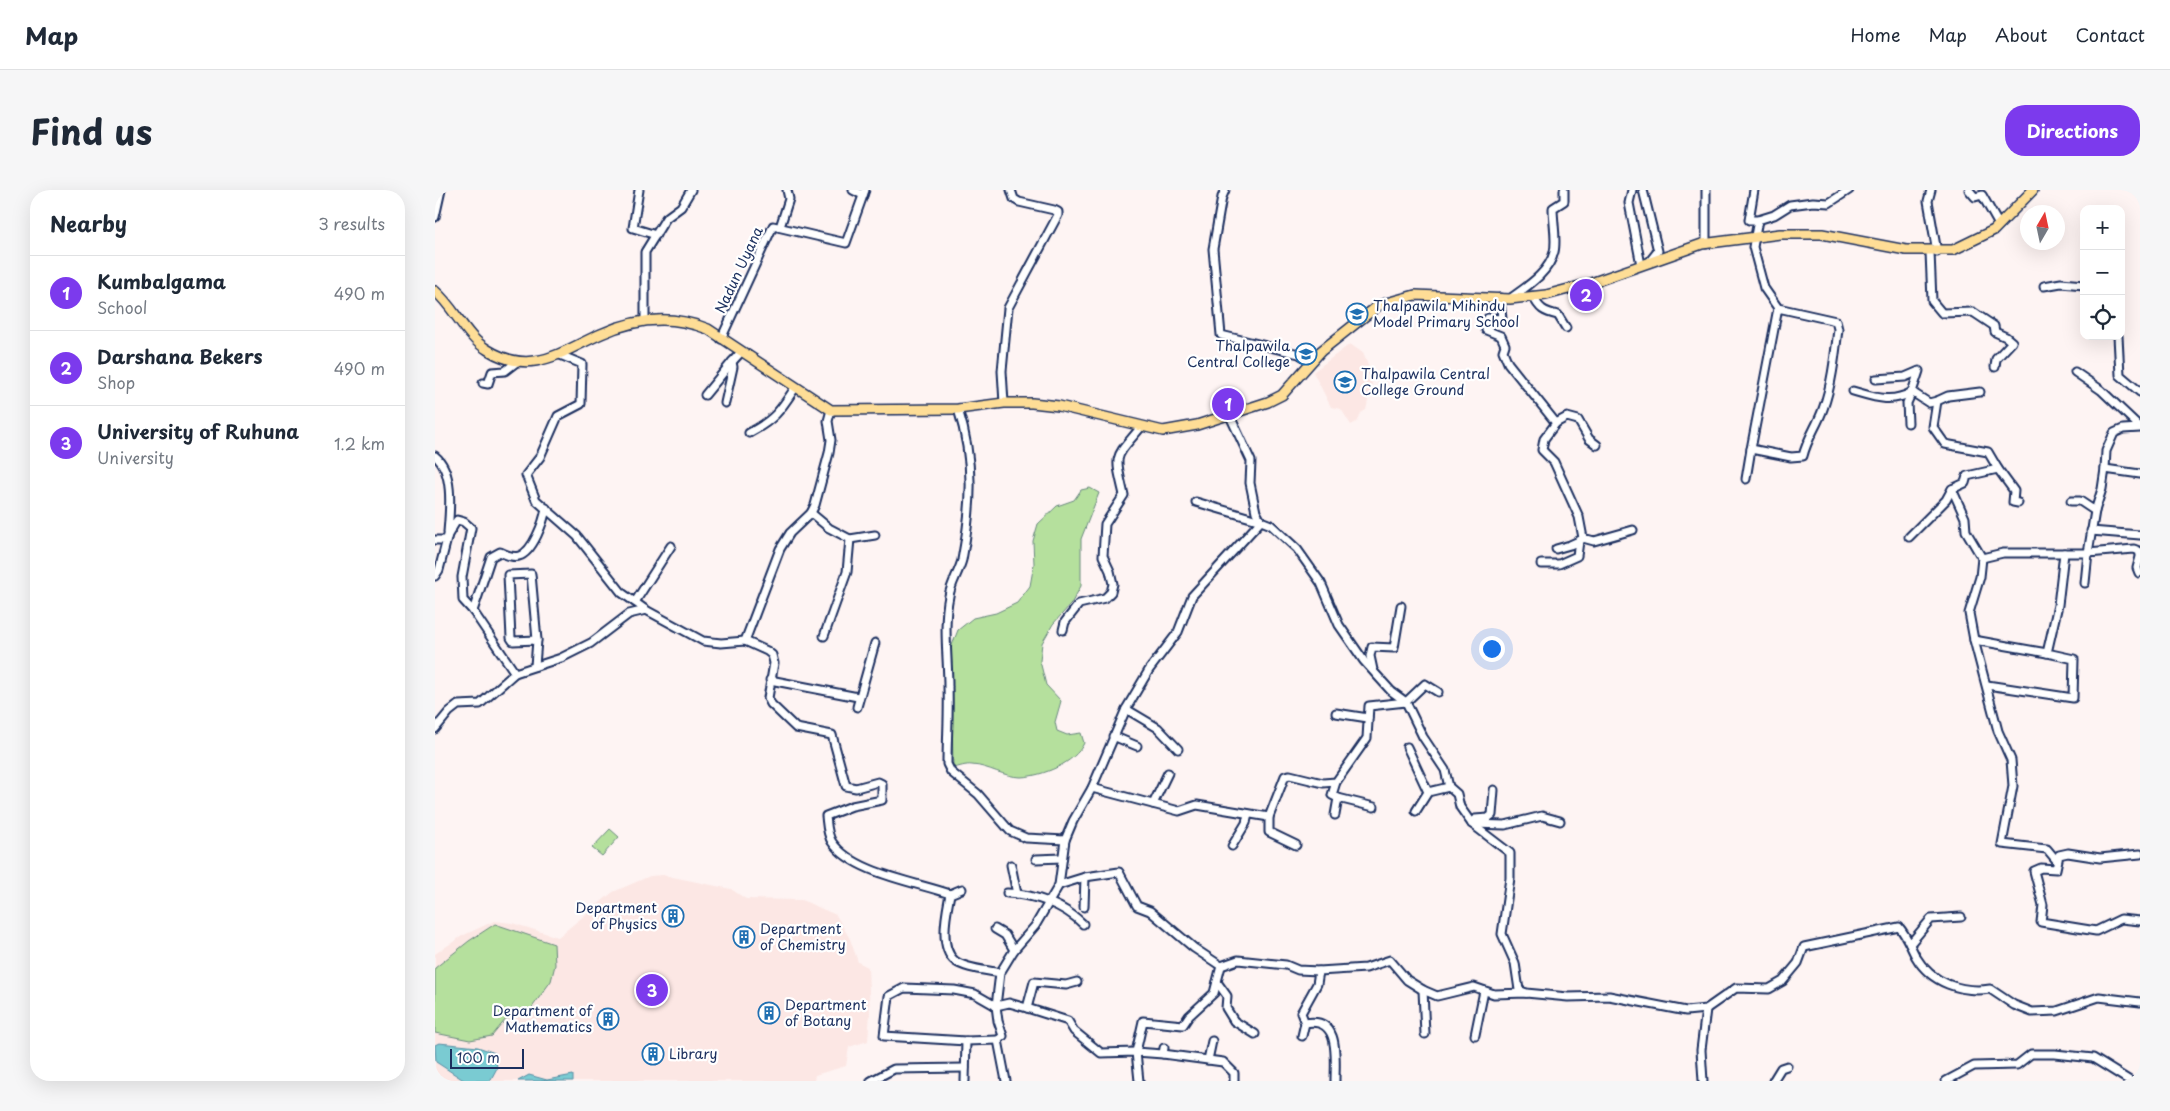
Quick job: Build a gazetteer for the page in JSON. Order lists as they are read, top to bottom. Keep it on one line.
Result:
{"streets":{"street":["Nadun Uyana"]},"places":{"school or university":["Thalpawila Mihindu Model Primary School","Thalpawila Central College","Thalpawila Central College Ground"],"building":["Department of Physics","Department of Chemistry","Department of Botany","Department of Mathematics","Library"]},"scale_bar":"100 m","north":"top","page":{"header":"Map","nav":["Home","Map","About","Contact"],"title":"Find us","buttons":"Directions","heading":["Nearby","3 results"],"map_buttons":["+","−"],"list":[{"mark":"1","name":"Kumbalgama","note":"School","value":"490 m"},{"mark":"2","name":"Darshana Bekers","note":"Shop","value":"490 m"},{"mark":"3","name":"University of Ruhuna","note":"University","value":"1.2 km"}],"pins":["2","1","3"],"scale":"100 m"}}
